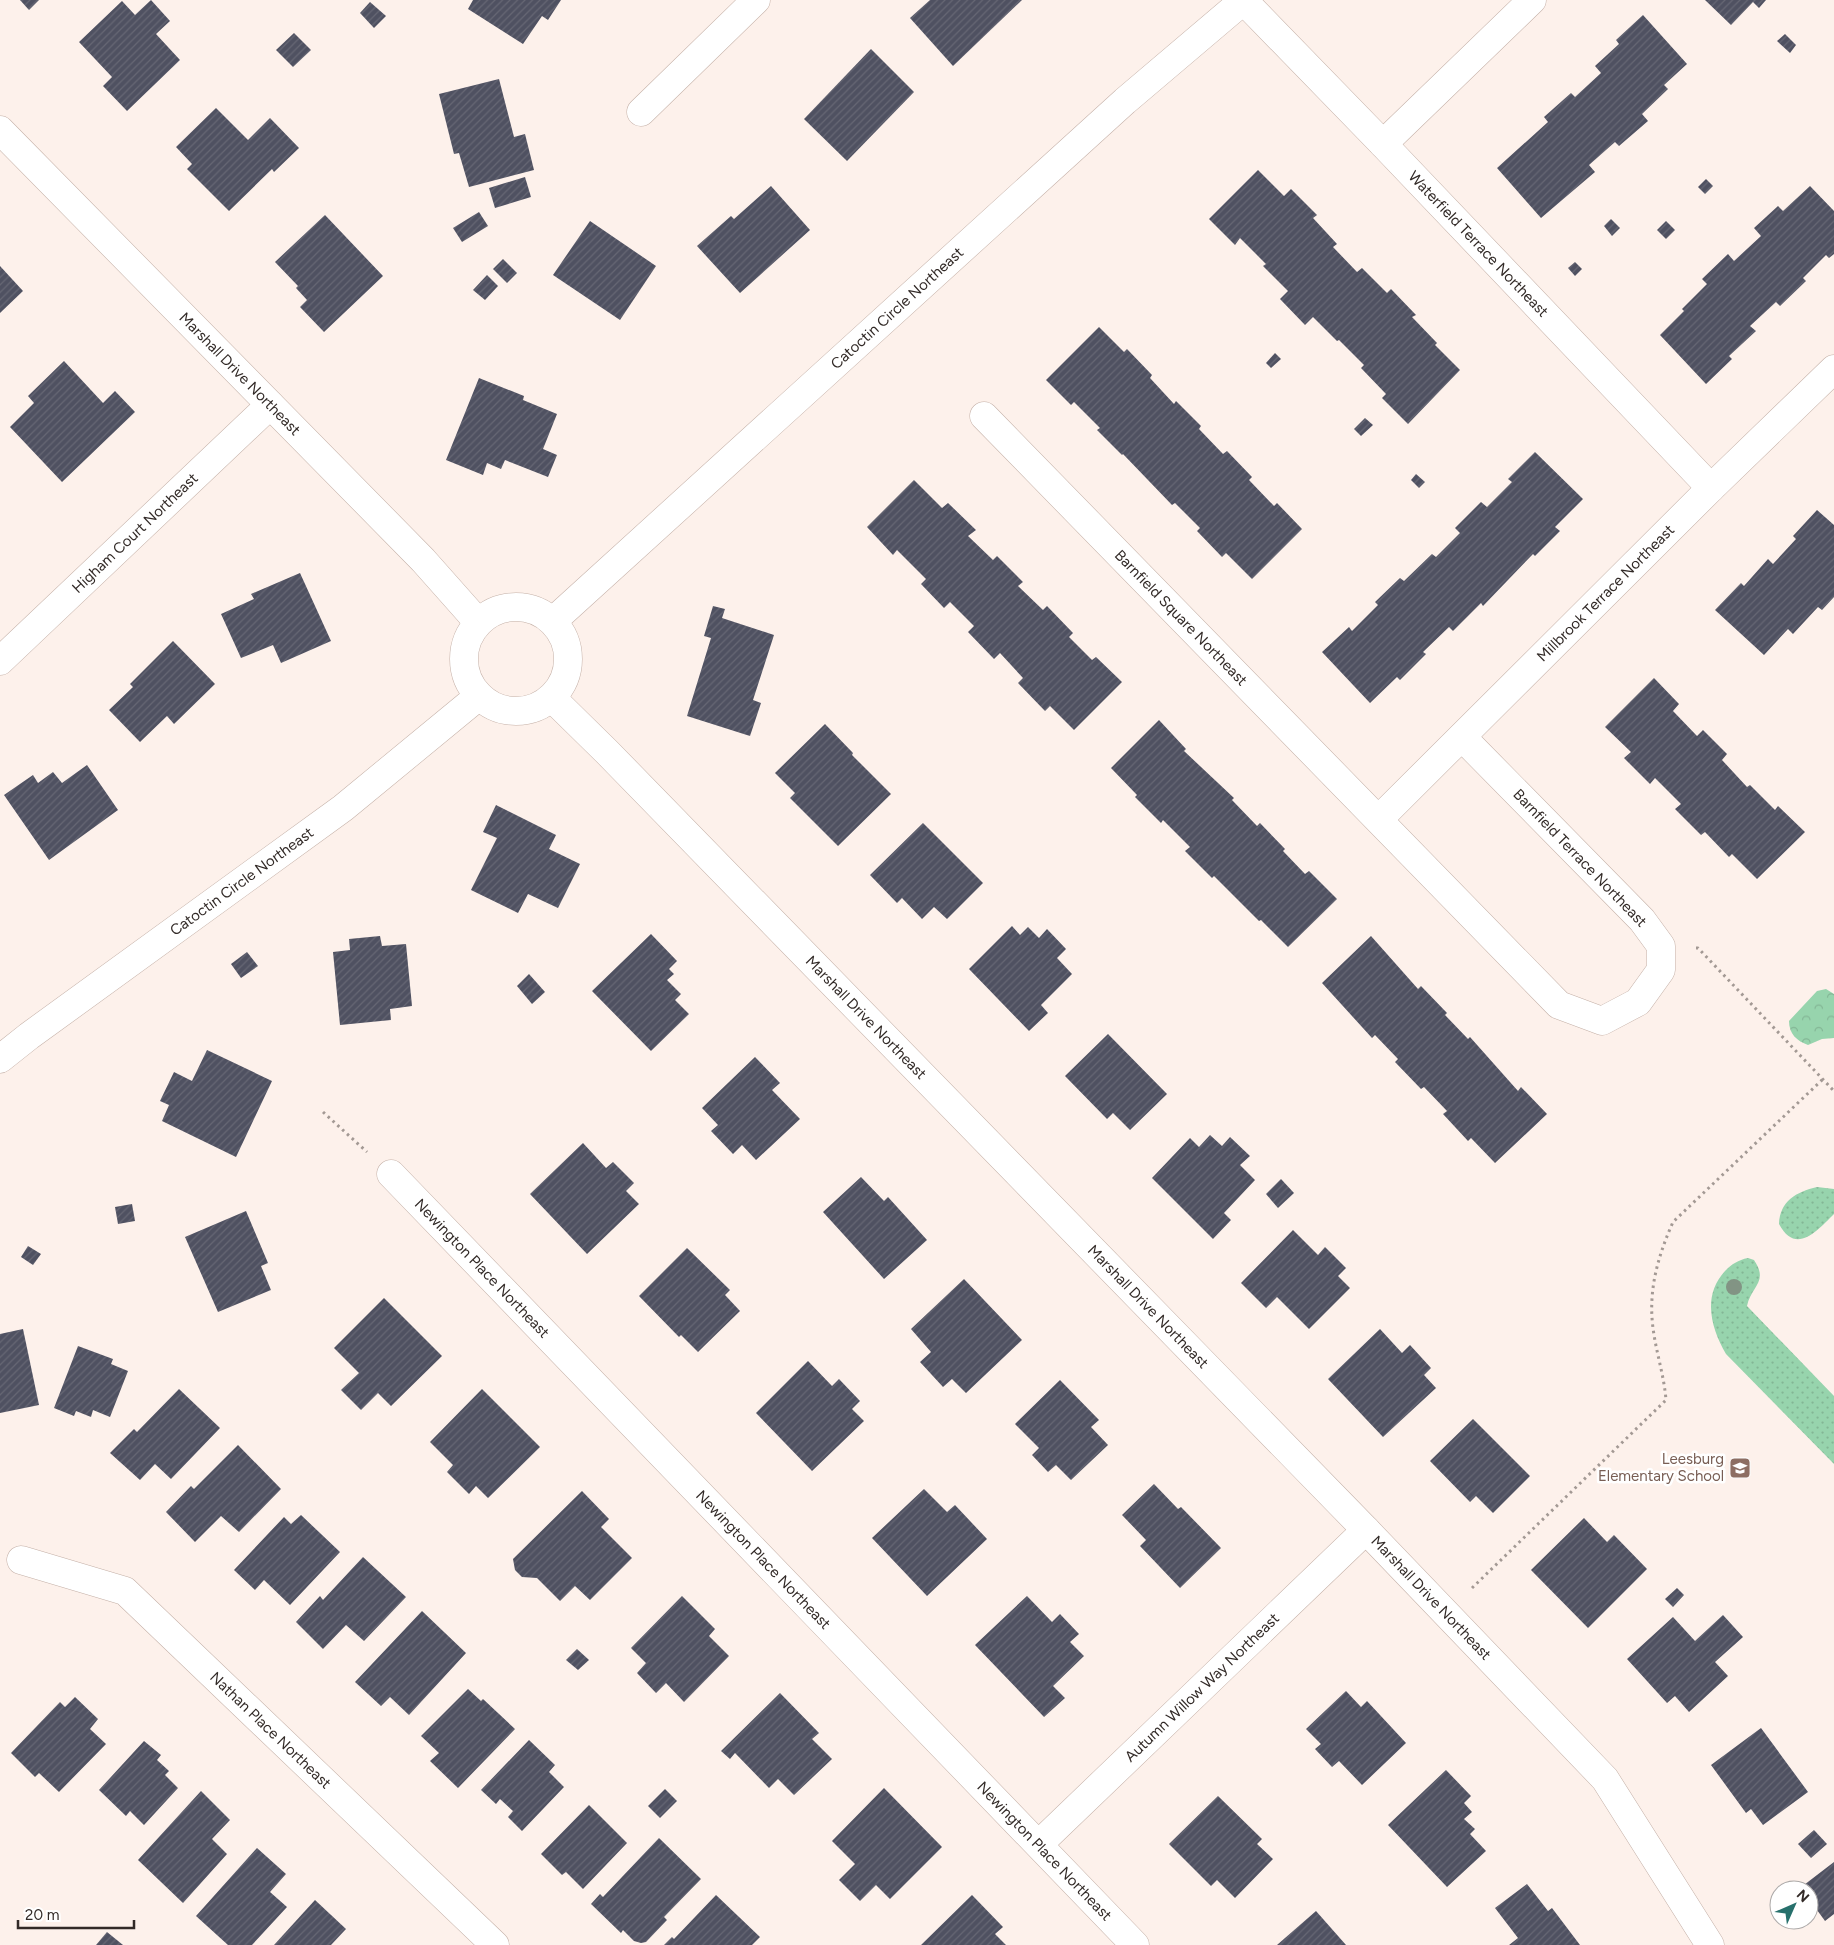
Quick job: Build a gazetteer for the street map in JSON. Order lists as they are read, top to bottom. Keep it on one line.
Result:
{"streets":{"street":["Waterfield Terrace Northeast","Catoctin Circle Northeast","Marshall Drive Northeast","Higham Court Northeast","Millbrook Terrace Northeast","Barnfield Square Northeast","Barnfield Terrace Northeast","Newington Place Northeast","Autumn Willow Way Northeast","Nathan Place Northeast"]},"crossings":[["Waterfield Terrace Northeast","Catoctin Circle Northeast"],["Waterfield Terrace Northeast","Millbrook Terrace Northeast"],["Catoctin Circle Northeast","Marshall Drive Northeast"],["Marshall Drive Northeast","Higham Court Northeast"],["Marshall Drive Northeast","Autumn Willow Way Northeast"],["Millbrook Terrace Northeast","Barnfield Square Northeast"],["Millbrook Terrace Northeast","Barnfield Terrace Northeast"],["Newington Place Northeast","Autumn Willow Way Northeast"]],"places":{"school or university":["Leesburg Elementary School"]},"scale_bar":"20 m","north":"top right"}
